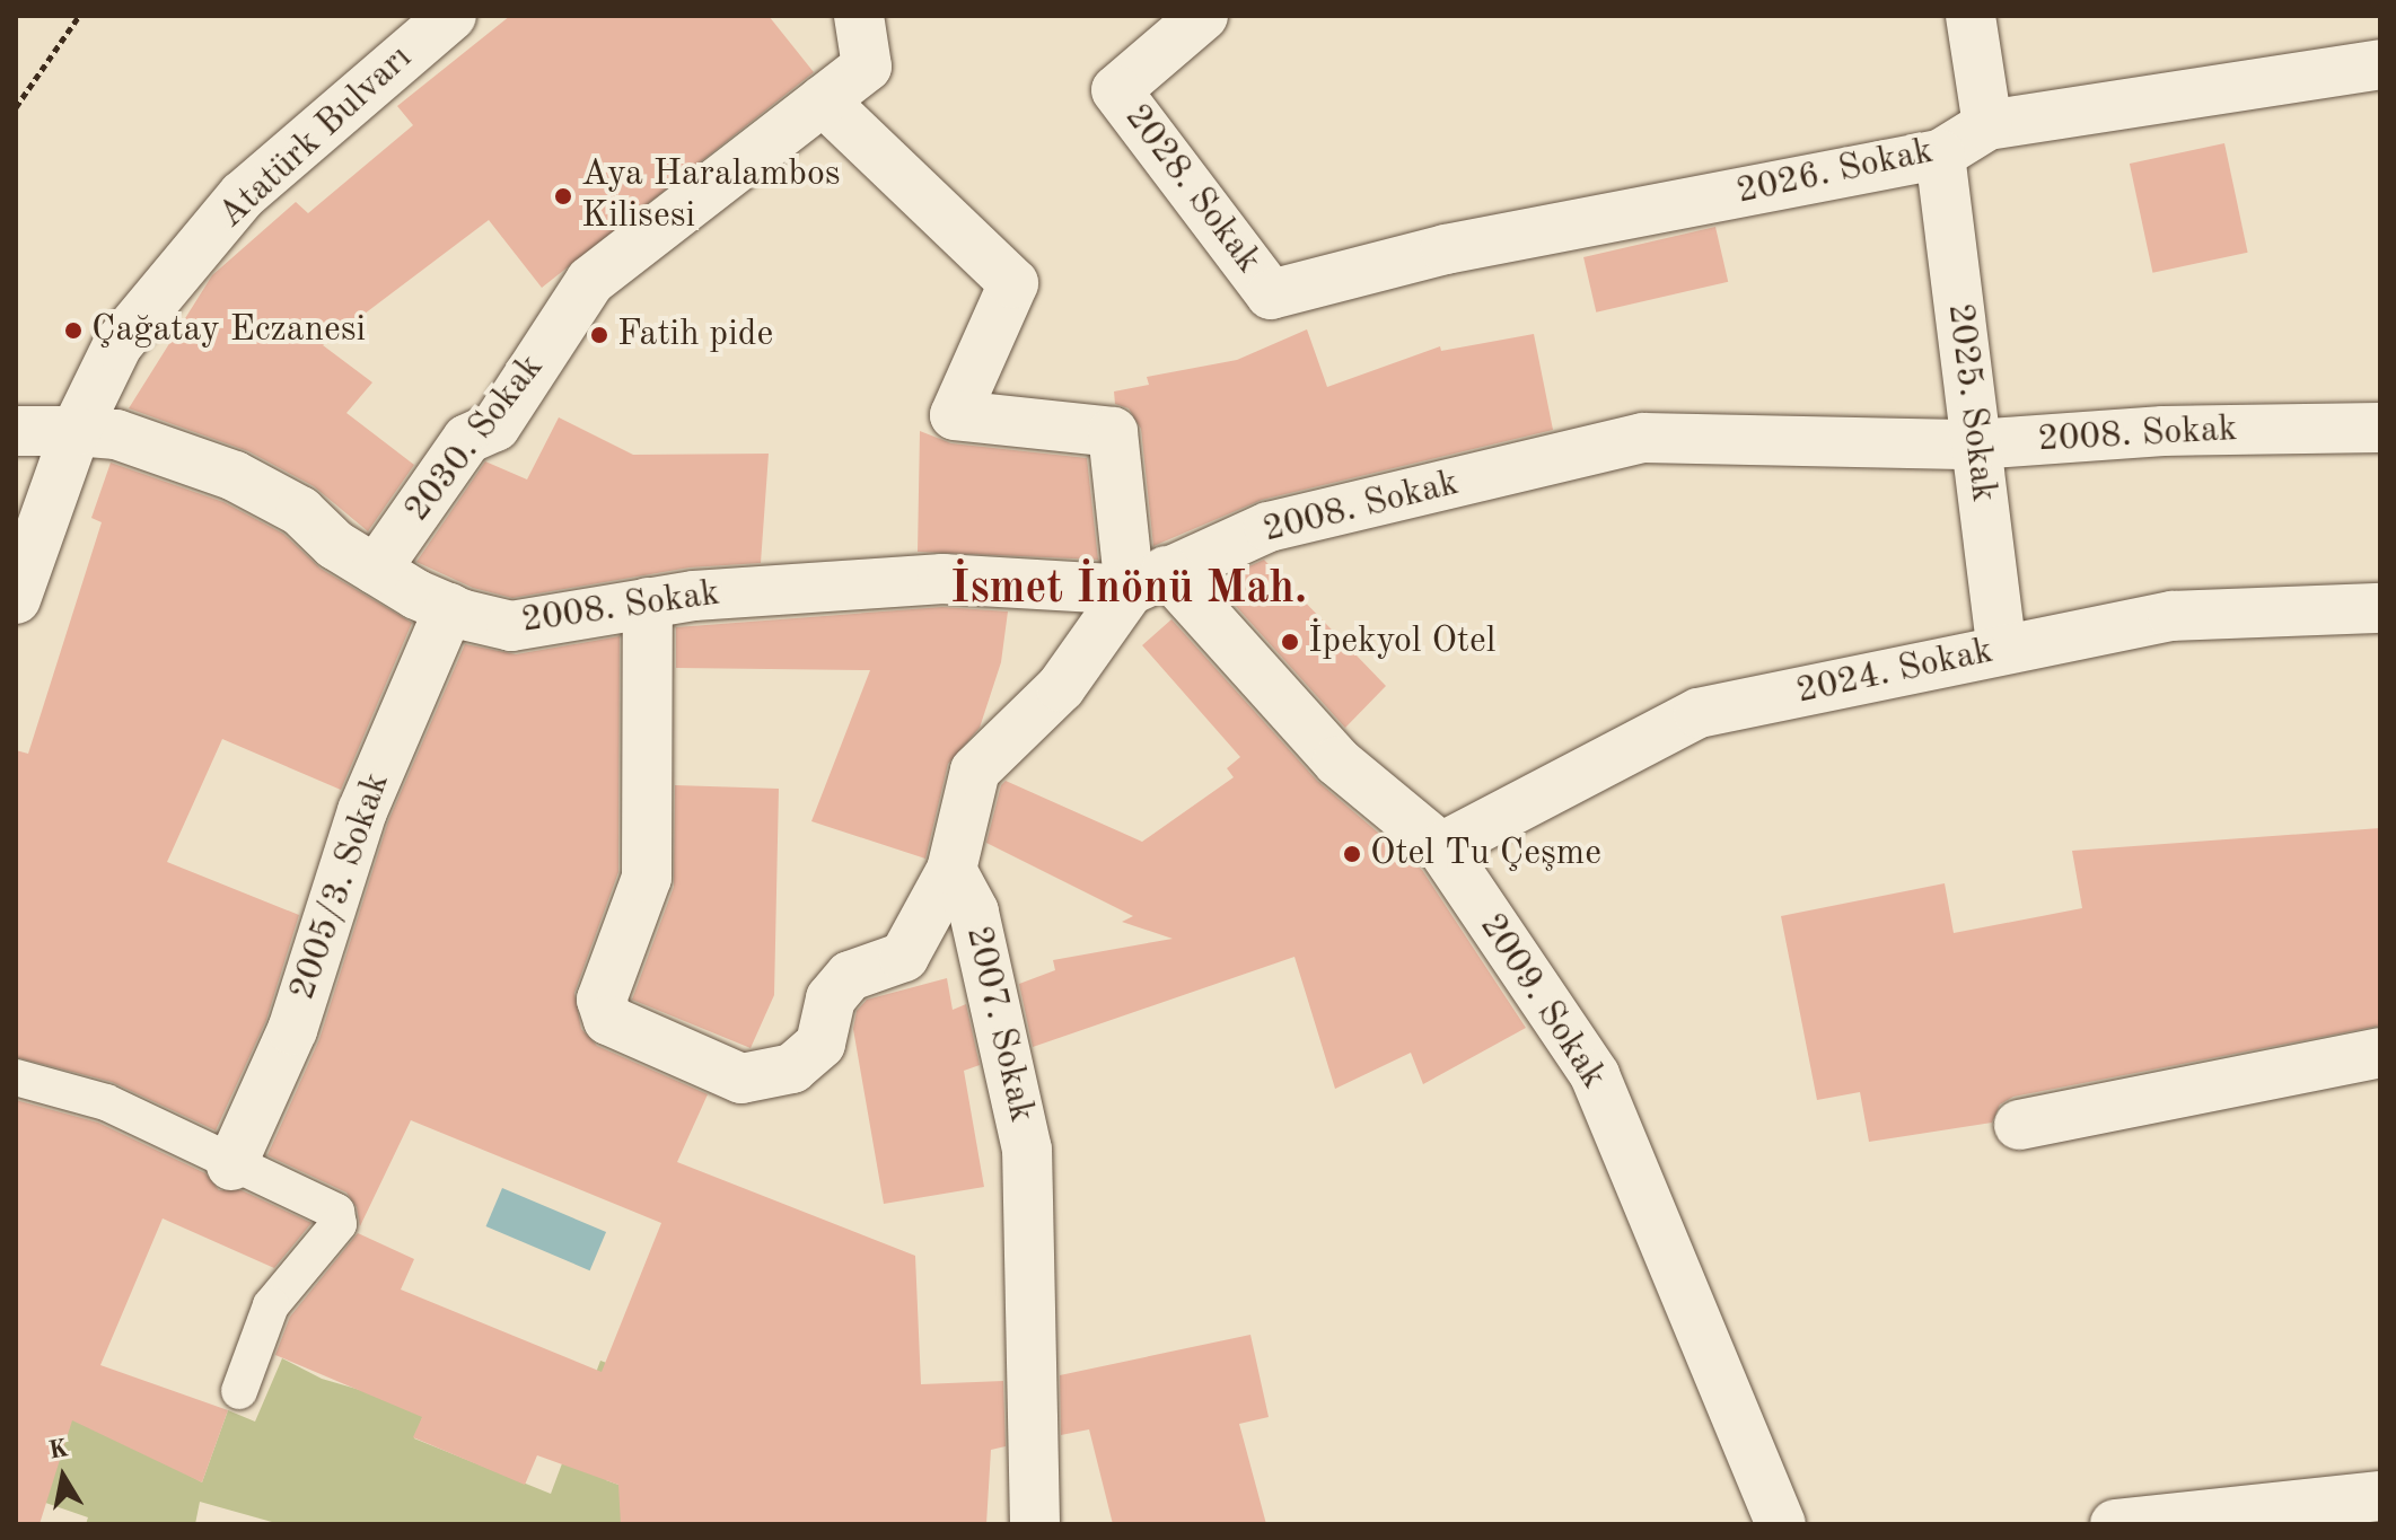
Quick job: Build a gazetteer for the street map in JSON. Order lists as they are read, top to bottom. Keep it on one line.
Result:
{"streets":{"street":["Atatürk Bulvarı","2026. Sokak","2028. Sokak","2025. Sokak","2008. Sokak","2030. Sokak","2024. Sokak","2005/3. Sokak","2009. Sokak","2007. Sokak"]},"crossings":[["Atatürk Bulvarı","2008. Sokak"],["2026. Sokak","2028. Sokak"],["2026. Sokak","2025. Sokak"],["2025. Sokak","2008. Sokak"],["2025. Sokak","2024. Sokak"],["2008. Sokak","2030. Sokak"],["2008. Sokak","2005/3. Sokak"],["2008. Sokak","2009. Sokak"],["2024. Sokak","2009. Sokak"]],"districts":["İsmet İnönü Mah."],"places":["Aya Haralambos Kilisesi","Çağatay Eczanesi","Fatih pide","İpekyol Otel","Otel Tu Çeşme"],"north":"top"}
